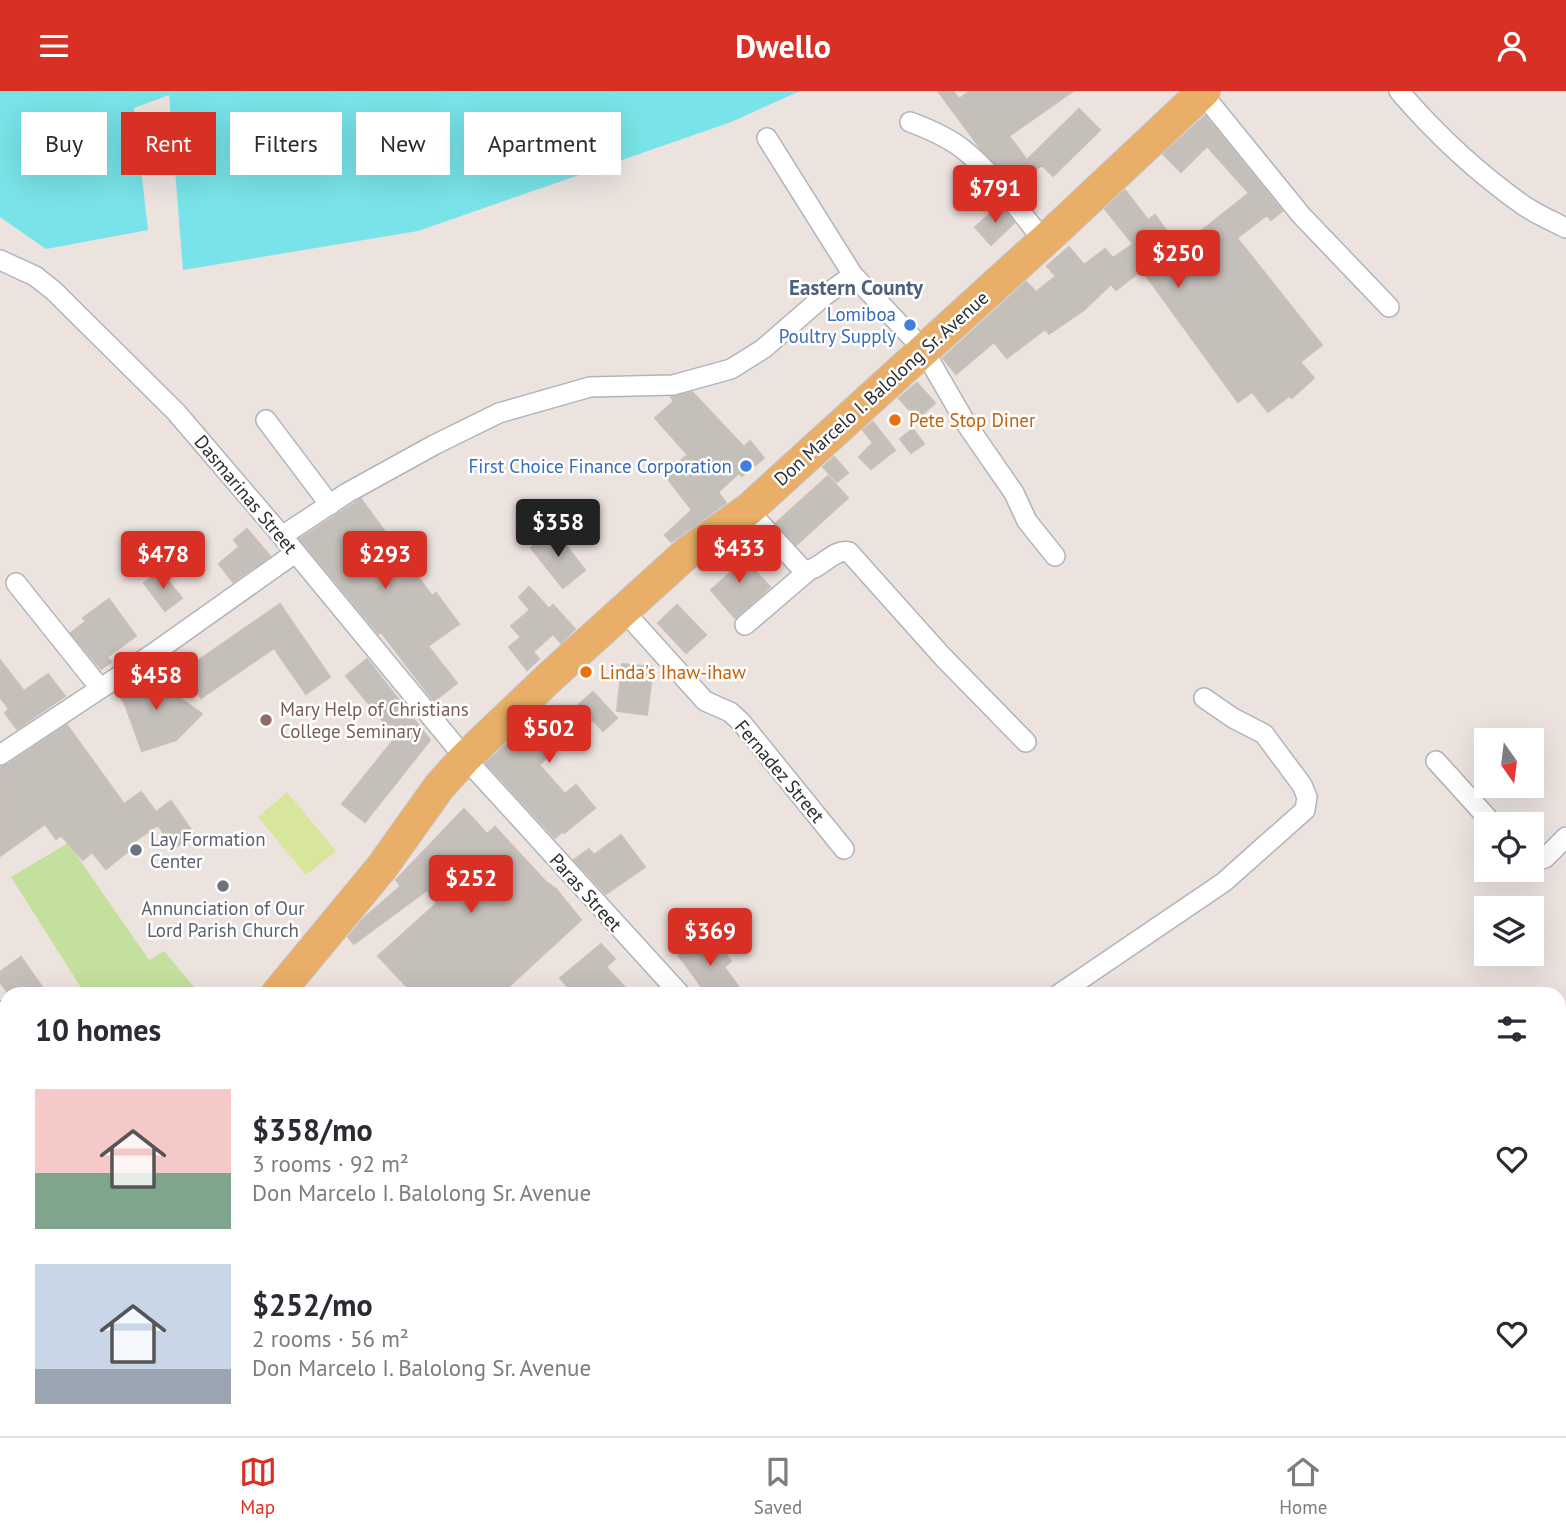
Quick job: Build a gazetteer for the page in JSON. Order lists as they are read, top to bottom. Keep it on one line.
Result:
{"streets":{"main road":["Don Marcelo I. Balolong Sr. Avenue"],"street":["Dasmarinas Street","Fernadez Street","Paras Street"]},"crossings":[["Don Marcelo I. Balolong Sr. Avenue","Dasmarinas Street"],["Don Marcelo I. Balolong Sr. Avenue","Fernadez Street"],["Don Marcelo I. Balolong Sr. Avenue","Paras Street"],["Dasmarinas Street","Paras Street"]],"districts":["Eastern County"],"places":["Lomiboa Poultry Supply","Pete Stop Diner","First Choice Finance Corporation","Linda's Ihaw-ihaw","Mary Help of Christians College Seminary","Lay Formation Center","Annunciation of Our Lord Parish Church"],"north":"bottom","page":{"header":"Dwello","chip":["Buy","Rent","Filters","New","Apartment"],"price":["$791","$250","$358","$433","$478","$293","$458","$502","$252","$369"],"heading":"10 homes","list":[{"name":"$358/mo","note":"3 rooms · 92 m² · Don Marcelo I. Balolong Sr. Avenue"},{"name":"$252/mo","note":"2 rooms · 56 m² · Don Marcelo I. Balolong Sr. Avenue"}],"tabs":["Map","Saved","Home"]}}
